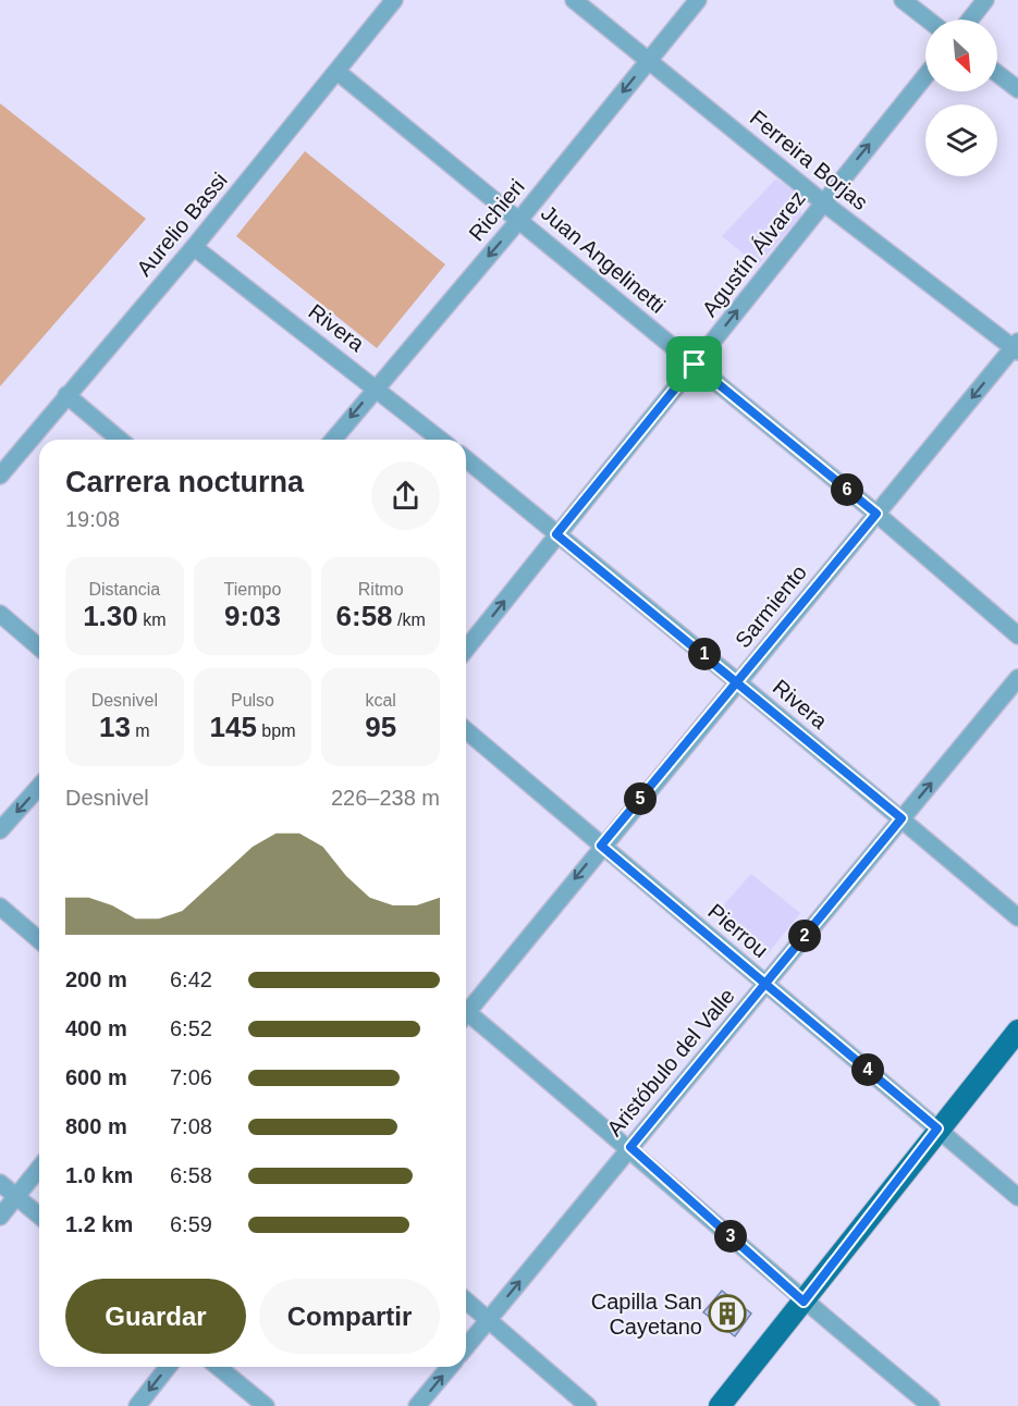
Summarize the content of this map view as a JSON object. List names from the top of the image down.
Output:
{
  "streets": {
    "street": [
      "Ferreira Borjas",
      "Richieri",
      "Aurelio Bassi",
      "Agustín Álvarez",
      "Juan Angelinetti",
      "Rivera",
      "Sarmiento",
      "Pierrou",
      "Aristóbulo del Valle"
    ]
  },
  "crossings": [
    ["Ferreira Borjas", "Richieri"],
    ["Ferreira Borjas", "Agustín Álvarez"],
    ["Ferreira Borjas", "Sarmiento"],
    ["Richieri", "Juan Angelinetti"],
    ["Richieri", "Rivera"],
    ["Aurelio Bassi", "Juan Angelinetti"],
    ["Aurelio Bassi", "Rivera"],
    ["Agustín Álvarez", "Juan Angelinetti"],
    ["Agustín Álvarez", "Rivera"],
    ["Juan Angelinetti", "Sarmiento"],
    ["Rivera", "Sarmiento"],
    ["Rivera", "Aristóbulo del Valle"],
    ["Sarmiento", "Pierrou"],
    ["Pierrou", "Aristóbulo del Valle"]
  ],
  "one_way": [
    "Richieri",
    "Agustín Álvarez",
    "Sarmiento",
    "Aristóbulo del Valle"
  ],
  "places": {
    "building": ["Capilla San Cayetano"]
  },
  "north": "bottom right",
  "page": {
    "heading": ["Carrera nocturna", "19:08"],
    "pins": [
      "6",
      "1",
      "5",
      "2",
      "4",
      "3"
    ],
    "stats": [
      ["Distancia", "1.30 km"],
      ["Tiempo", "9:03"],
      ["Ritmo", "6:58 /km"],
      ["Desnivel", "13 m"],
      ["Pulso", "145 bpm"],
      ["kcal", "95"]
    ],
    "chart": ["Desnivel", "226–238 m"],
    "list": [
      {
        "name": "200 m",
        "note": "6:42"
      },
      {
        "name": "400 m",
        "note": "6:52"
      },
      {
        "name": "600 m",
        "note": "7:06"
      },
      {
        "name": "800 m",
        "note": "7:08"
      },
      {
        "name": "1.0 km",
        "note": "6:58"
      },
      {
        "name": "1.2 km",
        "note": "6:59"
      }
    ],
    "buttons": ["Guardar", "Compartir"]
  }
}
